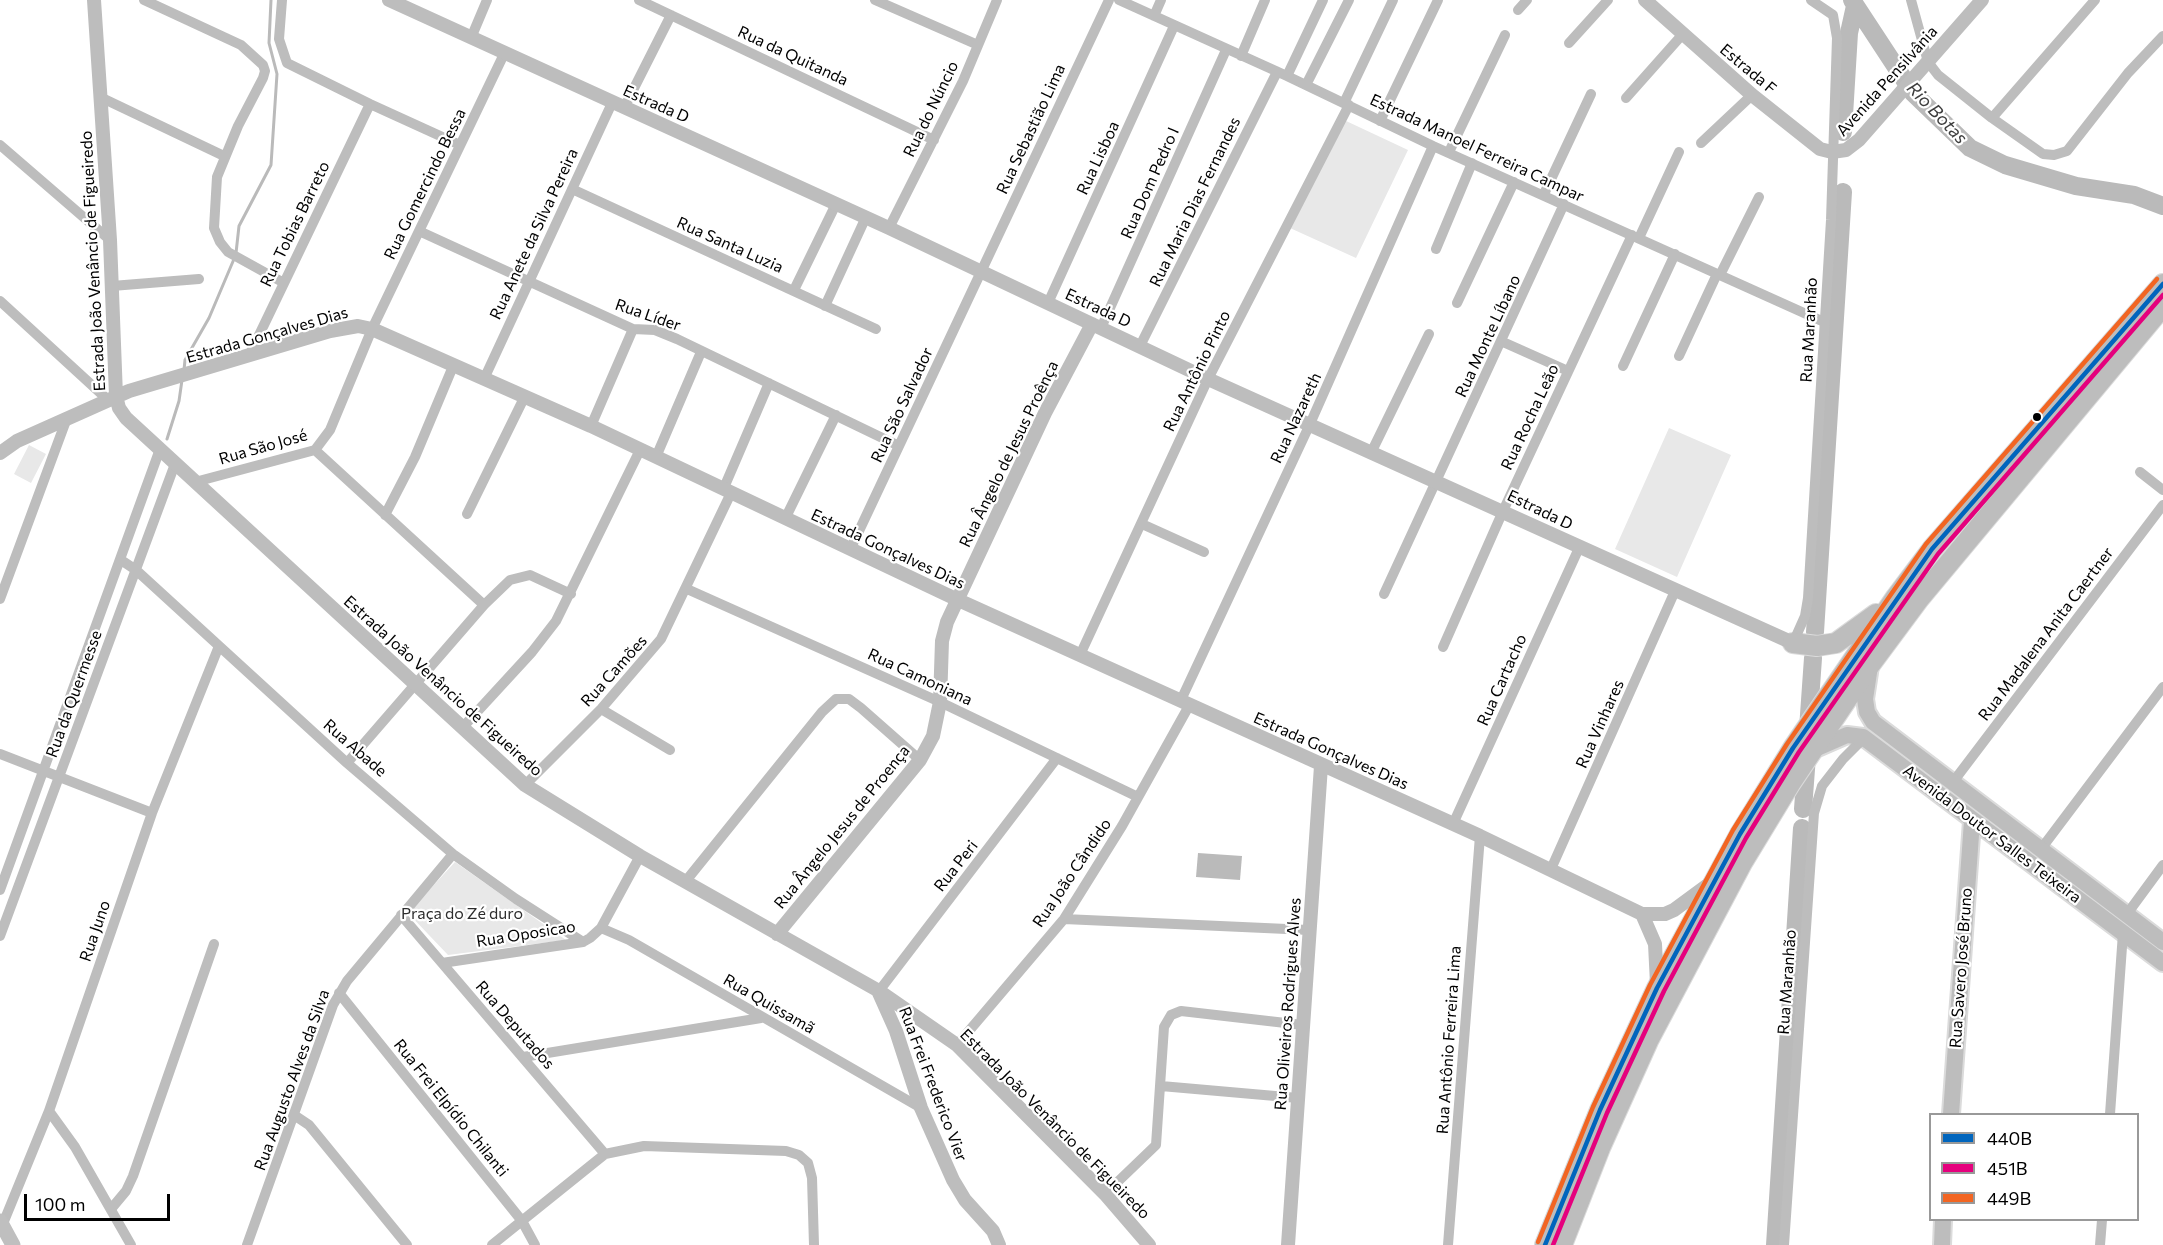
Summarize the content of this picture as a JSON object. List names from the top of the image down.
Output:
{
  "streets": {
    "main road": ["Avenida Doutor Salles Teixeira", "Rua Savero José Bruno"],
    "street": [
      "Rua da Quitanda",
      "Estrada F",
      "Avenida Pensilvânia",
      "Estrada D",
      "Rua do Núncio",
      "Rua Sebastião Lima",
      "Estrada Manoel Ferreira Campar",
      "Rua Lisboa",
      "Rua Dom Pedro I",
      "Rua Gomercindo Bessa",
      "Rua Maria Dias Fernandes",
      "Rua Tobias Barreto",
      "Rua Anete da Silva Pereira",
      "Rua Santa Luzia",
      "Estrada João Venâncio de Figueiredo",
      "Rua Líder",
      "Rua Maranhão",
      "Estrada Gonçalves Dias",
      "Rua Monte Líbano",
      "Rua Antônio Pinto",
      "Rua São Salvador",
      "Rua Rocha Leão",
      "Rua Nazareth",
      "Rua São José",
      "Rua Ângelo de Jesus Proênça",
      "Rua Madalena Anita Caertner",
      "Rua Camões",
      "Rua Camoniana",
      "Rua Cartacho",
      "Rua da Quermesse",
      "Rua Vinhares",
      "Rua Abade",
      "Rua Ângelo Jesus de Proença",
      "Rua Peri",
      "Rua João Cândido",
      "Rua Juno",
      "Rua Oposicao",
      "Rua Quissamã",
      "Rua Oliveiros Rodrigues Alves",
      "Rua Deputados",
      "Rua Antônio Ferreira Lima",
      "Rua Augusto Alves da Silva",
      "Rua Frei Frederico Vier",
      "Rua Frei Elpídio Chilanti"
    ]
  },
  "crossings": [
    ["Rua da Quitanda", "Rua do Núncio"],
    ["Rua da Quitanda", "Rua Anete da Silva Pereira"],
    ["Estrada F", "Avenida Pensilvânia"],
    ["Estrada F", "Rua Maranhão"],
    ["Avenida Pensilvânia", "Rua Maranhão"],
    ["Estrada D", "Rua do Núncio"],
    ["Estrada D", "Rua Sebastião Lima"],
    ["Estrada D", "Rua Lisboa"],
    ["Estrada D", "Rua Dom Pedro I"],
    ["Estrada D", "Rua Gomercindo Bessa"],
    ["Estrada D", "Rua Maria Dias Fernandes"],
    ["Estrada D", "Rua Anete da Silva Pereira"],
    ["Estrada D", "Rua Maranhão"],
    ["Estrada D", "Rua Monte Líbano"],
    ["Estrada D", "Rua Antônio Pinto"],
    ["Estrada D", "Rua São Salvador"],
    ["Estrada D", "Rua Rocha Leão"],
    ["Estrada D", "Rua Nazareth"],
    ["Estrada D", "Rua Ângelo de Jesus Proênça"],
    ["Estrada D", "Rua Cartacho"],
    ["Estrada D", "Rua Vinhares"],
    ["Rua Sebastião Lima", "Rua São Salvador"],
    ["Estrada Manoel Ferreira Campar", "Rua Lisboa"],
    ["Estrada Manoel Ferreira Campar", "Rua Dom Pedro I"],
    ["Estrada Manoel Ferreira Campar", "Rua Maria Dias Fernandes"],
    ["Estrada Manoel Ferreira Campar", "Rua Maranhão"],
    ["Estrada Manoel Ferreira Campar", "Rua Monte Líbano"],
    ["Estrada Manoel Ferreira Campar", "Rua Antônio Pinto"],
    ["Estrada Manoel Ferreira Campar", "Rua Rocha Leão"],
    ["Estrada Manoel Ferreira Campar", "Rua Nazareth"],
    ["Rua Dom Pedro I", "Rua Ângelo de Jesus Proênça"],
    ["Rua Gomercindo Bessa", "Rua Líder"],
    ["Rua Gomercindo Bessa", "Estrada Gonçalves Dias"],
    ["Rua Gomercindo Bessa", "Rua São José"],
    ["Rua Tobias Barreto", "Estrada Gonçalves Dias"],
    ["Rua Anete da Silva Pereira", "Rua Santa Luzia"],
    ["Rua Anete da Silva Pereira", "Rua Líder"],
    ["Rua Anete da Silva Pereira", "Estrada Gonçalves Dias"],
    ["Estrada João Venâncio de Figueiredo", "Estrada Gonçalves Dias"],
    ["Estrada João Venâncio de Figueiredo", "Rua São José"],
    ["Estrada João Venâncio de Figueiredo", "Rua Camões"],
    ["Estrada João Venâncio de Figueiredo", "Rua da Quermesse"],
    ["Estrada João Venâncio de Figueiredo", "Rua Ângelo Jesus de Proença"],
    ["Estrada João Venâncio de Figueiredo", "Rua Peri"],
    ["Estrada João Venâncio de Figueiredo", "Rua João Cândido"],
    ["Estrada João Venâncio de Figueiredo", "Rua Oposicao"],
    ["Estrada João Venâncio de Figueiredo", "Rua Frei Frederico Vier"],
    ["Rua Líder", "Rua São Salvador"],
    ["Rua Líder", "Rua Camões"],
    ["Rua Maranhão", "Avenida Doutor Salles Teixeira"],
    ["Estrada Gonçalves Dias", "Rua Antônio Pinto"],
    ["Estrada Gonçalves Dias", "Rua São Salvador"],
    ["Estrada Gonçalves Dias", "Rua Nazareth"],
    ["Estrada Gonçalves Dias", "Rua São José"],
    ["Estrada Gonçalves Dias", "Rua Ângelo de Jesus Proênça"],
    ["Estrada Gonçalves Dias", "Rua Camões"],
    ["Estrada Gonçalves Dias", "Rua Cartacho"],
    ["Estrada Gonçalves Dias", "Rua Vinhares"],
    ["Estrada Gonçalves Dias", "Rua Ângelo Jesus de Proença"],
    ["Estrada Gonçalves Dias", "Rua João Cândido"],
    ["Estrada Gonçalves Dias", "Rua Oliveiros Rodrigues Alves"],
    ["Estrada Gonçalves Dias", "Rua Antônio Ferreira Lima"],
    ["Rua Nazareth", "Rua João Cândido"],
    ["Rua Ângelo de Jesus Proênça", "Rua Ângelo Jesus de Proença"],
    ["Rua Madalena Anita Caertner", "Avenida Doutor Salles Teixeira"],
    ["Rua Camões", "Rua Camoniana"],
    ["Rua Camoniana", "Rua Ângelo Jesus de Proença"],
    ["Rua Camoniana", "Rua Peri"],
    ["Rua Camoniana", "Rua João Cândido"],
    ["Rua da Quermesse", "Rua Abade"],
    ["Rua Abade", "Rua Juno"],
    ["Rua Abade", "Rua Oposicao"],
    ["Rua Abade", "Rua Augusto Alves da Silva"],
    ["Avenida Doutor Salles Teixeira", "Rua Savero José Bruno"],
    ["Rua Peri", "Rua Frei Frederico Vier"],
    ["Rua Oposicao", "Rua Quissamã"],
    ["Rua Oposicao", "Rua Deputados"],
    ["Rua Quissamã", "Rua Frei Frederico Vier"],
    ["Rua Deputados", "Rua Augusto Alves da Silva"],
    ["Rua Augusto Alves da Silva", "Rua Frei Elpídio Chilanti"]
  ],
  "water": ["Rio Botas"],
  "parks": ["Praça do Zé duro"],
  "lines": ["transit line 449B", "transit line 440B", "transit line 451B"],
  "legend": ["440B", "451B", "449B"],
  "scale_bar": "100 m"
}
